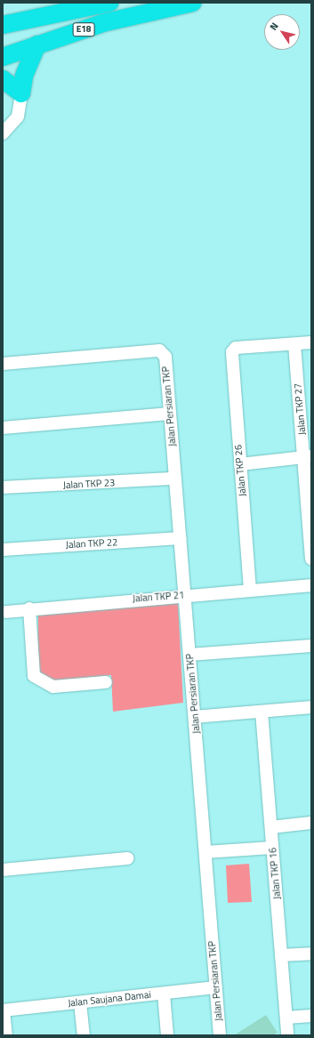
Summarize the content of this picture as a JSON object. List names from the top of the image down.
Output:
{
  "streets": {
    "highway": ["E18"],
    "street": [
      "Jalan Persiaran TKP",
      "Jalan TKP 27",
      "Jalan TKP 26",
      "Jalan TKP 23",
      "Jalan TKP 22",
      "Jalan TKP 21",
      "Jalan TKP 16",
      "Jalan Saujana Damai"
    ]
  },
  "crossings": [
    ["Jalan Persiaran TKP", "Jalan TKP 23"],
    ["Jalan Persiaran TKP", "Jalan TKP 22"],
    ["Jalan Persiaran TKP", "Jalan TKP 21"],
    ["Jalan Persiaran TKP", "Jalan Saujana Damai"],
    ["Jalan TKP 27", "Jalan TKP 26"],
    ["Jalan TKP 26", "Jalan TKP 21"]
  ],
  "north": "top left"
}
